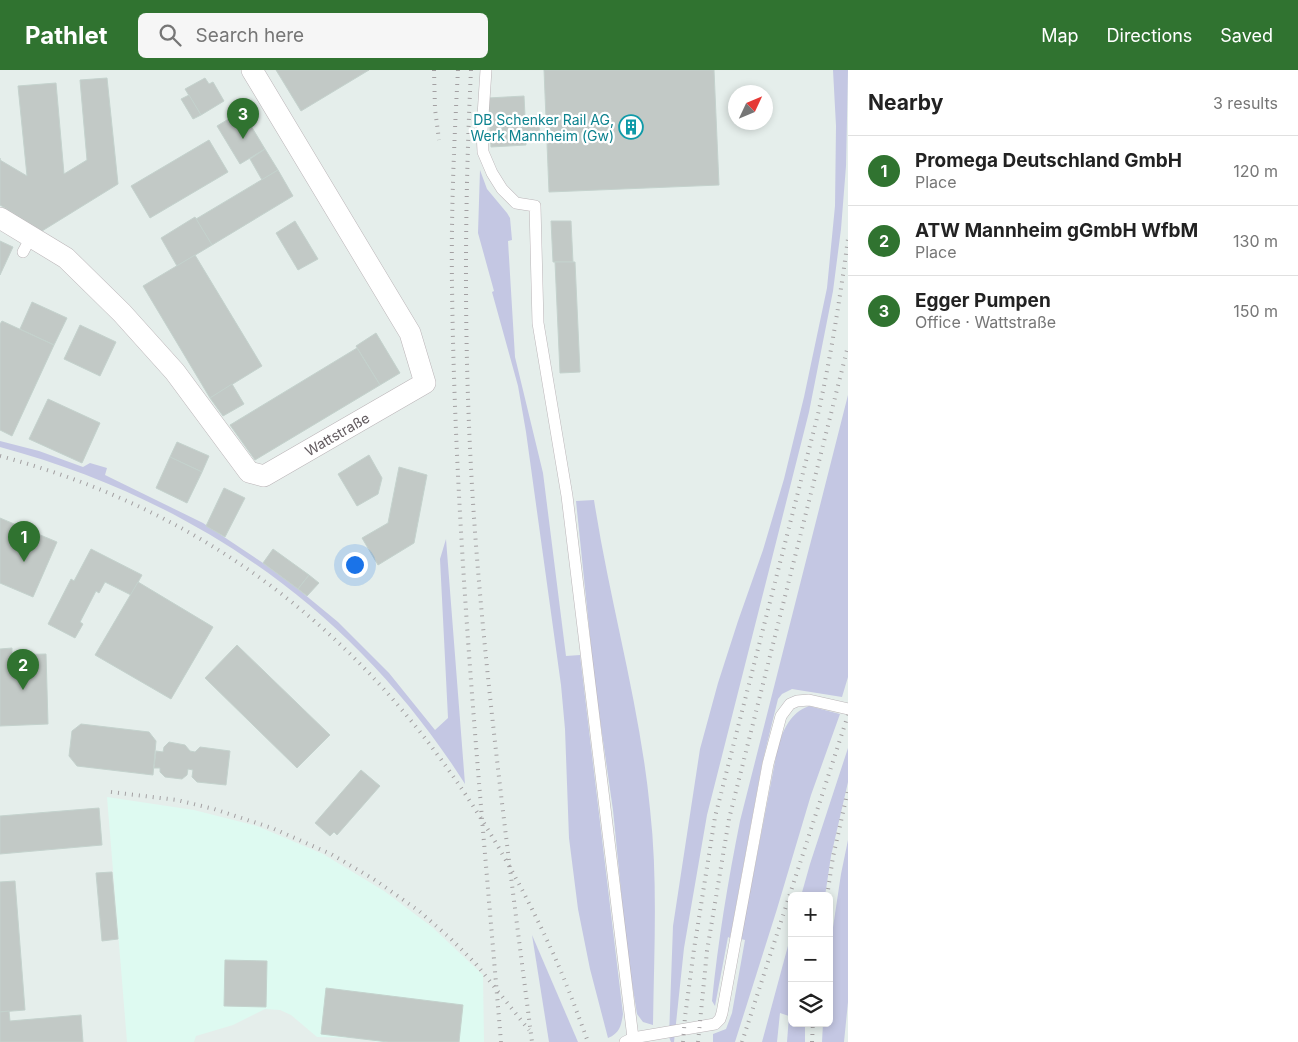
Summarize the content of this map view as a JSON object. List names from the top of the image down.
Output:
{
  "streets": {
    "street": ["Wattstraße"]
  },
  "places": {
    "building": ["DB Schenker Rail AG, Werk Mannheim (Gw)"]
  },
  "north": "top right",
  "page": {
    "header": "Pathlet",
    "search": "Search here",
    "nav": ["Map", "Directions", "Saved"],
    "heading": ["Nearby", "3 results"],
    "pins": ["3", "1", "2"],
    "list": [
      {
        "mark": "1",
        "name": "Promega Deutschland GmbH",
        "note": "Place",
        "value": "120 m"
      },
      {
        "mark": "2",
        "name": "ATW Mannheim gGmbH WfbM",
        "note": "Place",
        "value": "130 m"
      },
      {
        "mark": "3",
        "name": "Egger Pumpen",
        "note": "Office · Wattstraße",
        "value": "150 m"
      }
    ],
    "map_buttons": ["+", "−"]
  }
}
